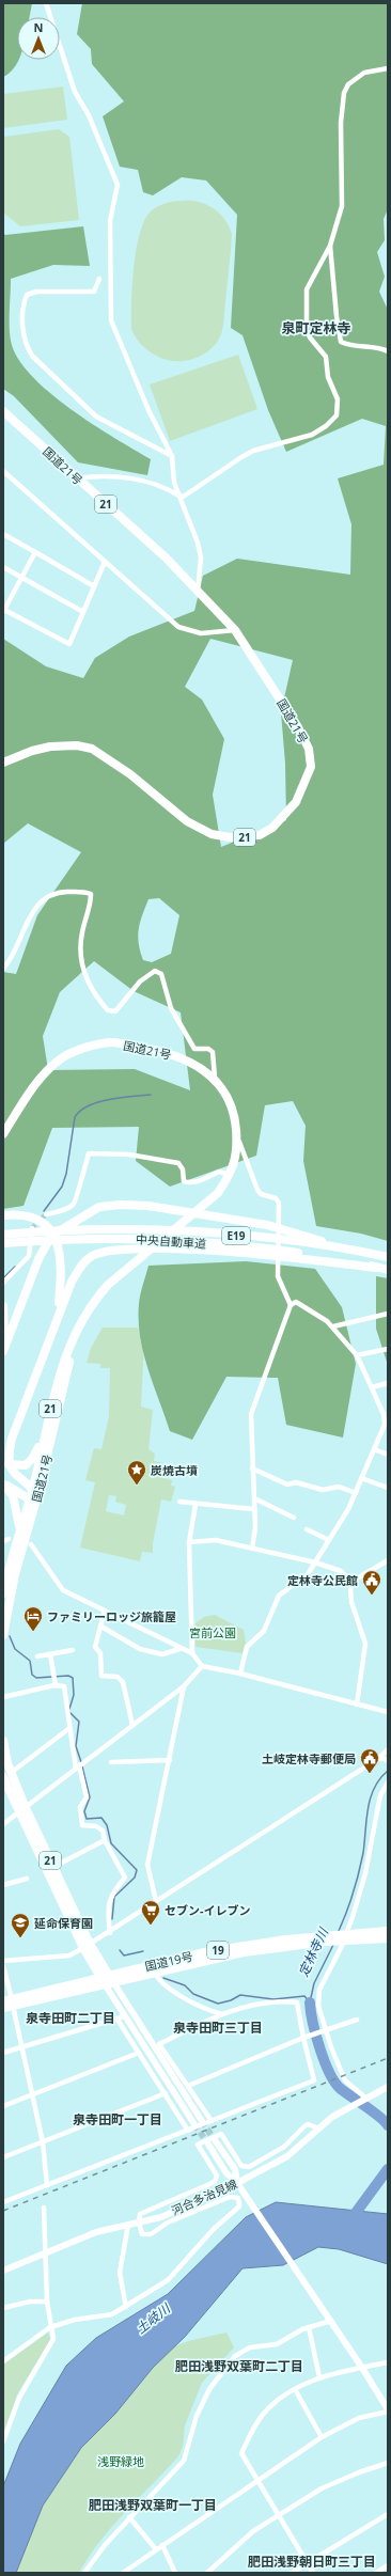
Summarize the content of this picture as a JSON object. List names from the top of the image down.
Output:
{
  "streets": {
    "highway": [
      "国道21号",
      "21",
      "E19",
      "中央自動車道",
      "19",
      "国道19号"
    ],
    "street": ["河合多治見線"]
  },
  "crossings": [
    ["21", "国道19号"]
  ],
  "districts": [
    "泉町定林寺",
    "泉寺田町二丁目",
    "泉寺田町三丁目",
    "泉寺田町一丁目",
    "肥田浅野双葉町二丁目",
    "肥田浅野双葉町一丁目",
    "肥田浅野朝日町三丁目"
  ],
  "water": ["定林寺川", "土岐川"],
  "parks": ["宮前公園", "浅野緑地"],
  "places": {
    "place": ["炭焼古墳"],
    "public building": ["定林寺公民館", "土岐定林寺郵便局"],
    "hotel": ["ファミリーロッジ旅籠屋"],
    "supermarket": ["セブン-イレブン"],
    "school or university": ["延命保育園"]
  },
  "north": "top"
}
